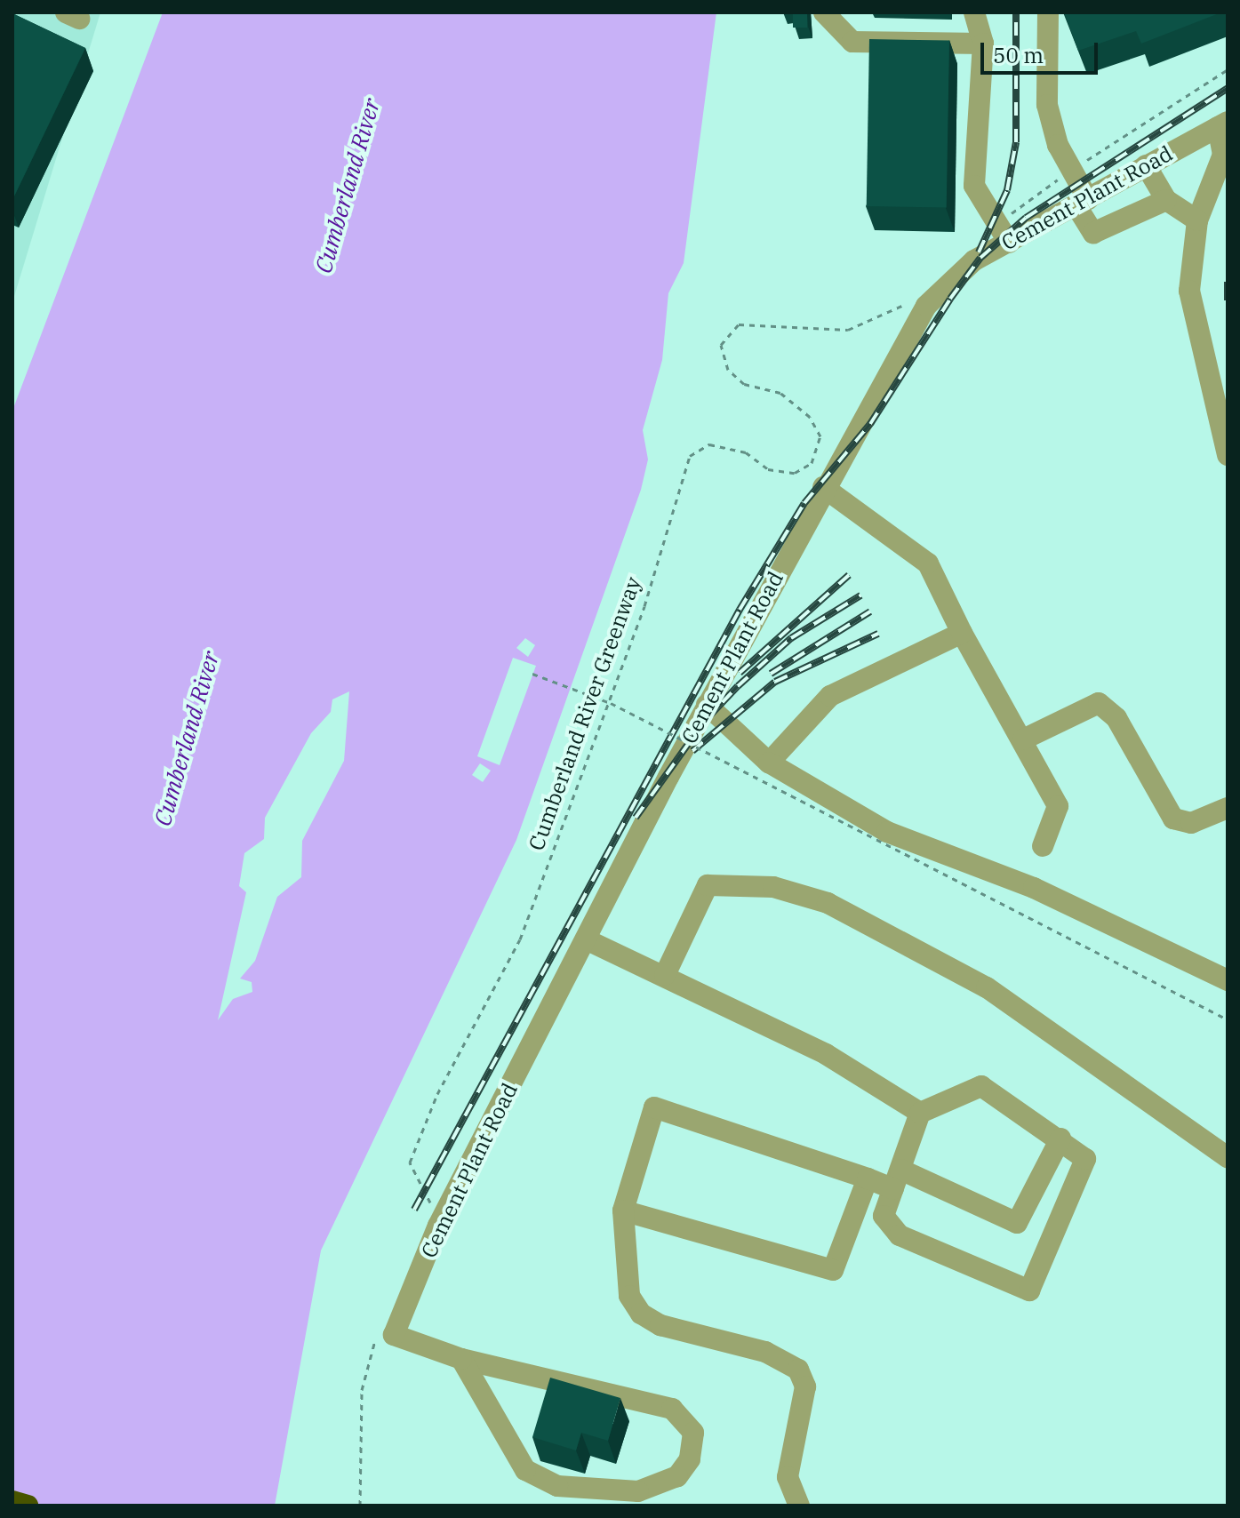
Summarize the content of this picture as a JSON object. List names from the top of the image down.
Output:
{
  "streets": {
    "street": ["Cement Plant Road"],
    "path": ["Cumberland River Greenway"]
  },
  "water": ["Cumberland River"],
  "scale_bar": "50 m"
}
